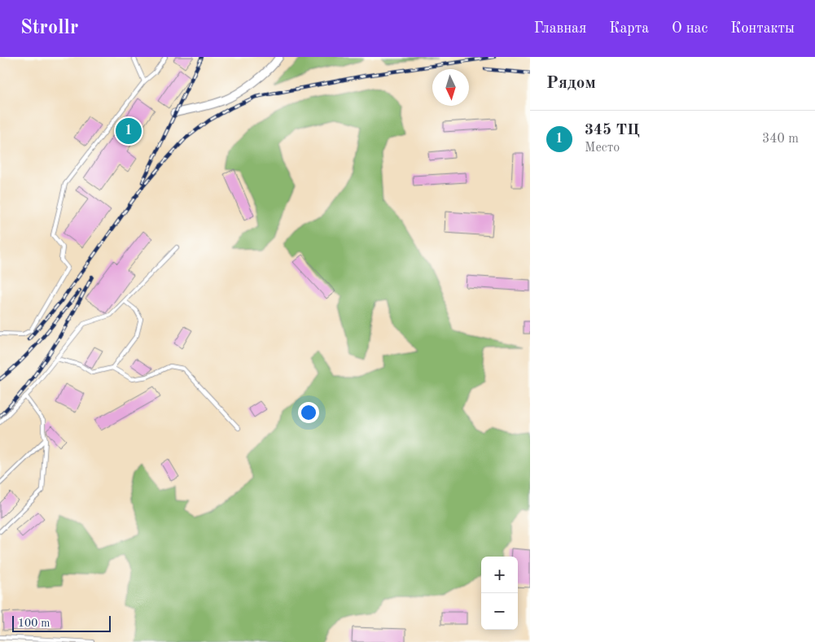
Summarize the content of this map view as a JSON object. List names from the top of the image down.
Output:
{
  "scale_bar": "100 m",
  "north": "bottom",
  "page": {
    "header": "Strollr",
    "nav": [
      "Главная",
      "Карта",
      "О нас",
      "Контакты"
    ],
    "heading": "Рядом",
    "list": [
      {
        "mark": "1",
        "name": "345 ТЦ",
        "note": "Место",
        "value": "340 m"
      }
    ],
    "pins": "1",
    "map_buttons": ["+", "−"],
    "scale": "100 m"
  }
}
